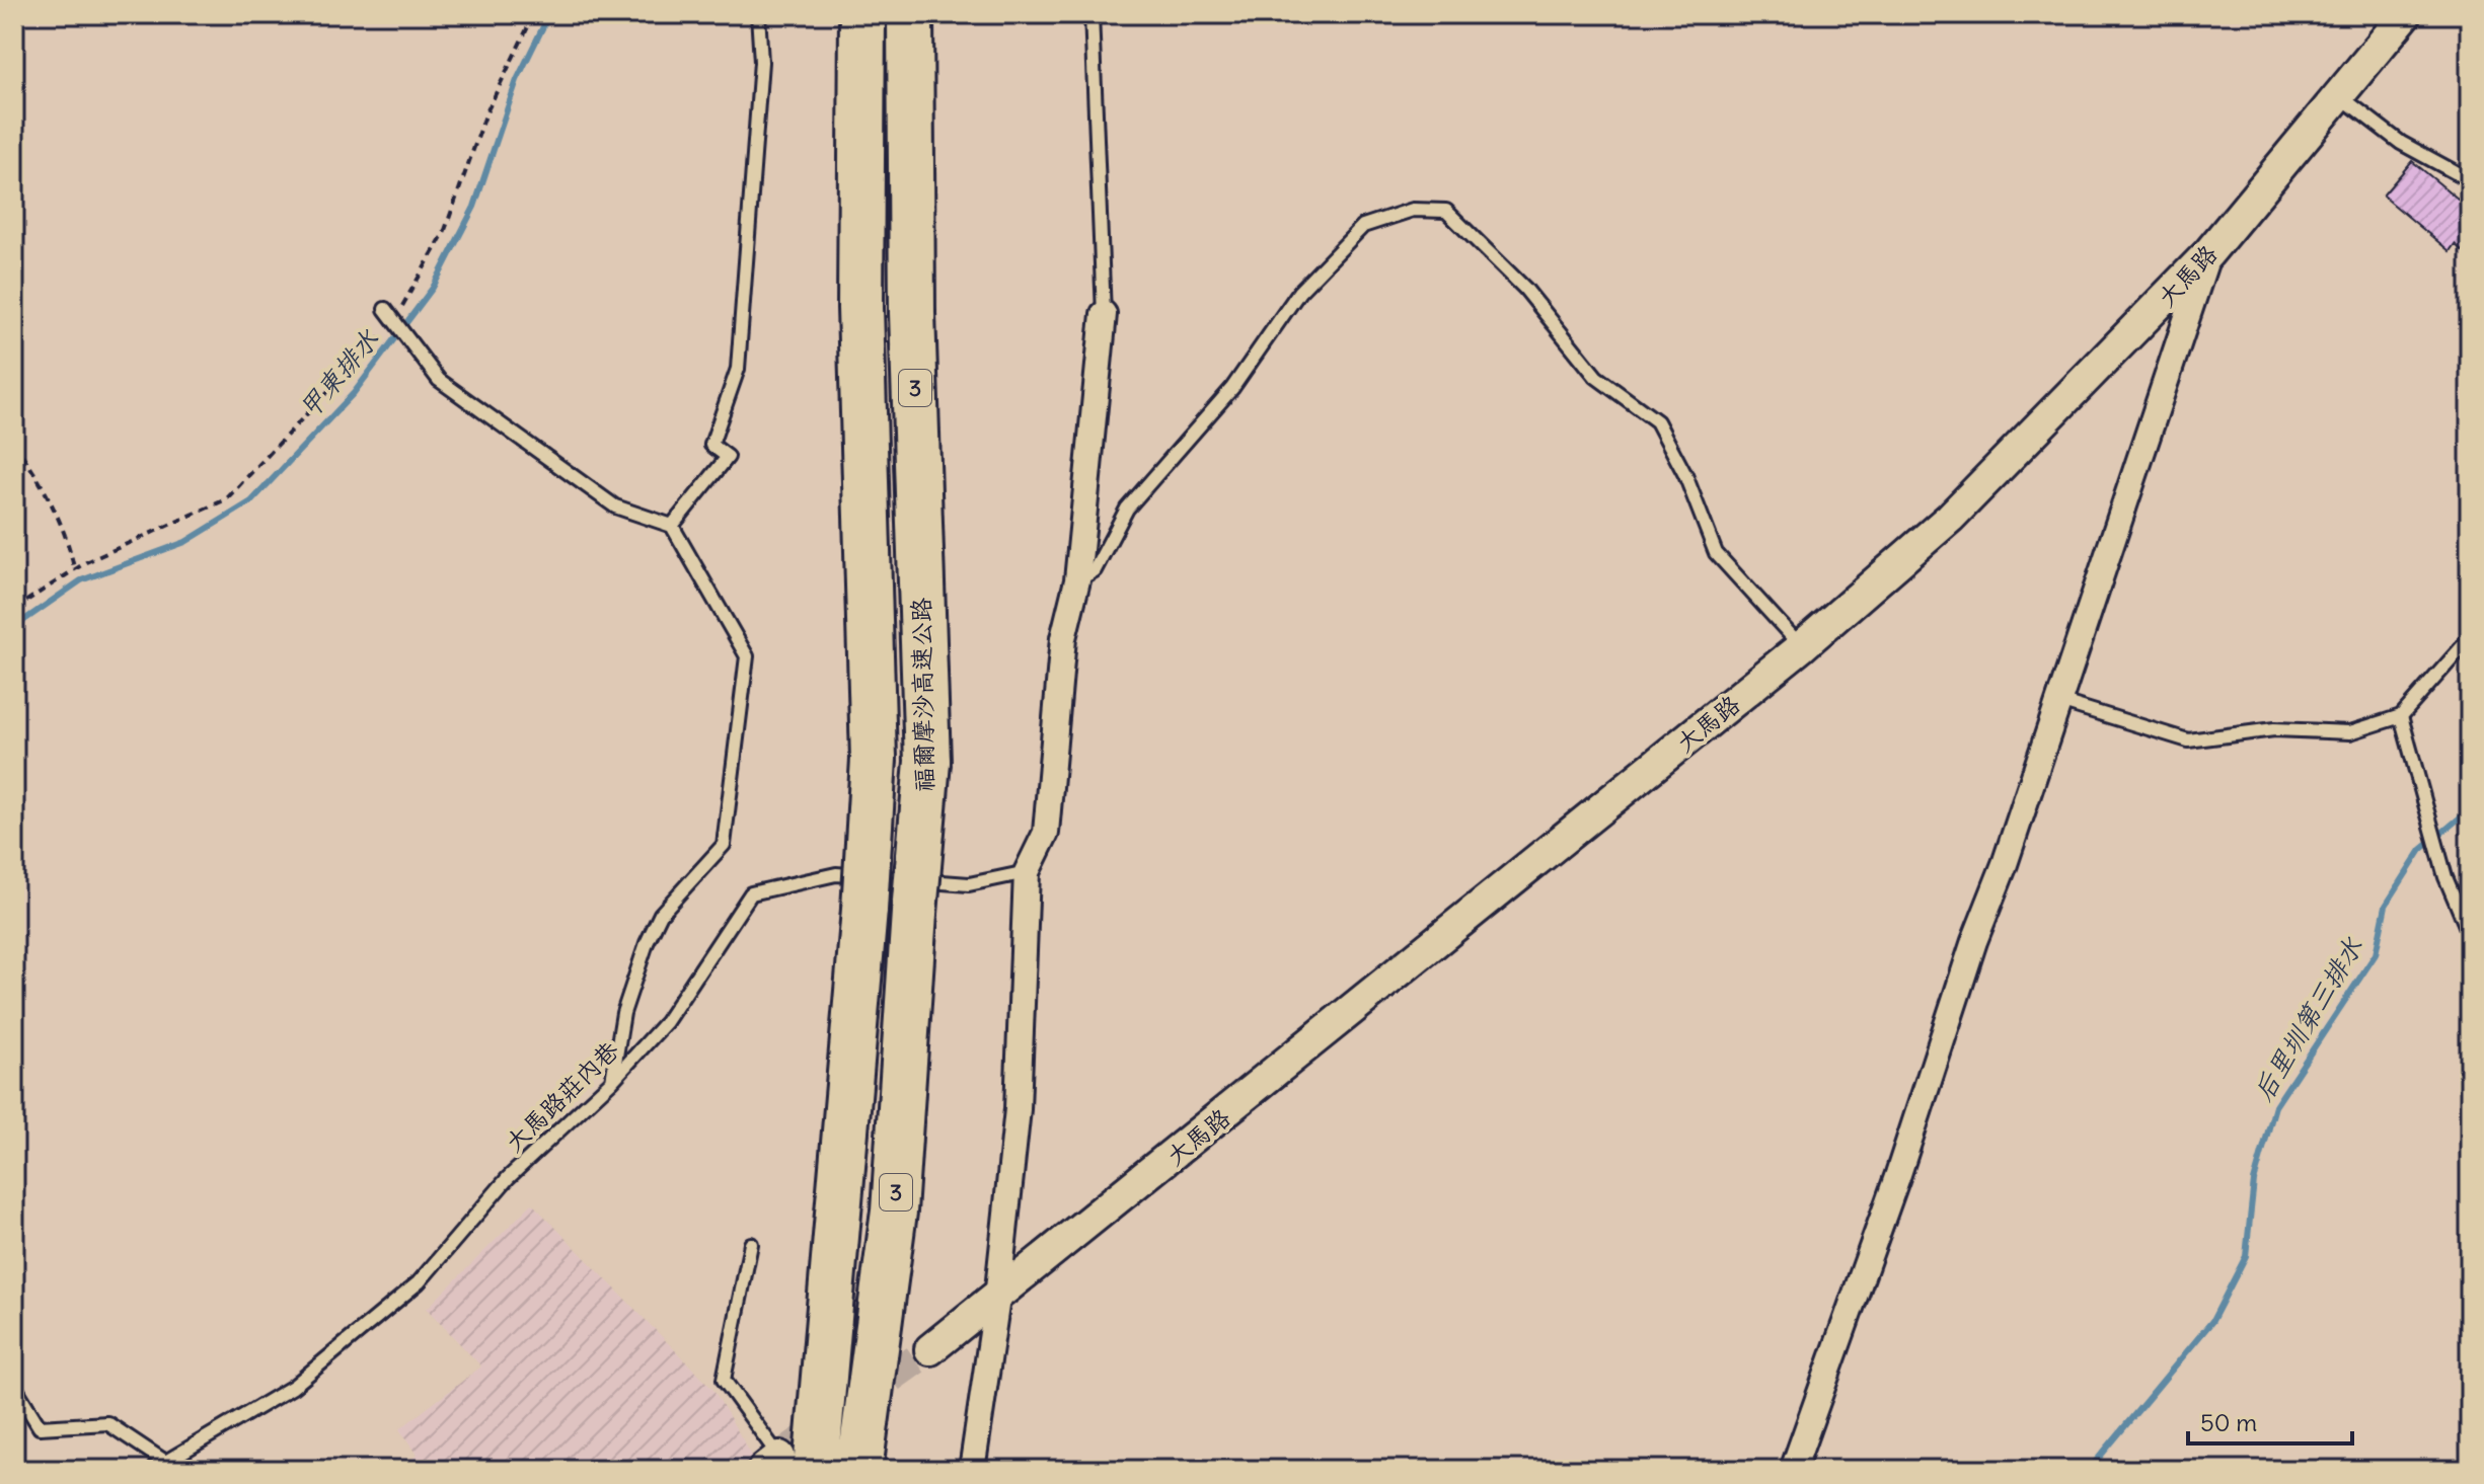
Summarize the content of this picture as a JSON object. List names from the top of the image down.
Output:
{
  "streets": {
    "highway": ["3", "福爾摩沙高速公路"],
    "street": ["大馬路"],
    "lane": ["大馬路莊內巷"]
  },
  "water": ["甲東排水", "后里圳第三排水"],
  "scale_bar": "50 m"
}
